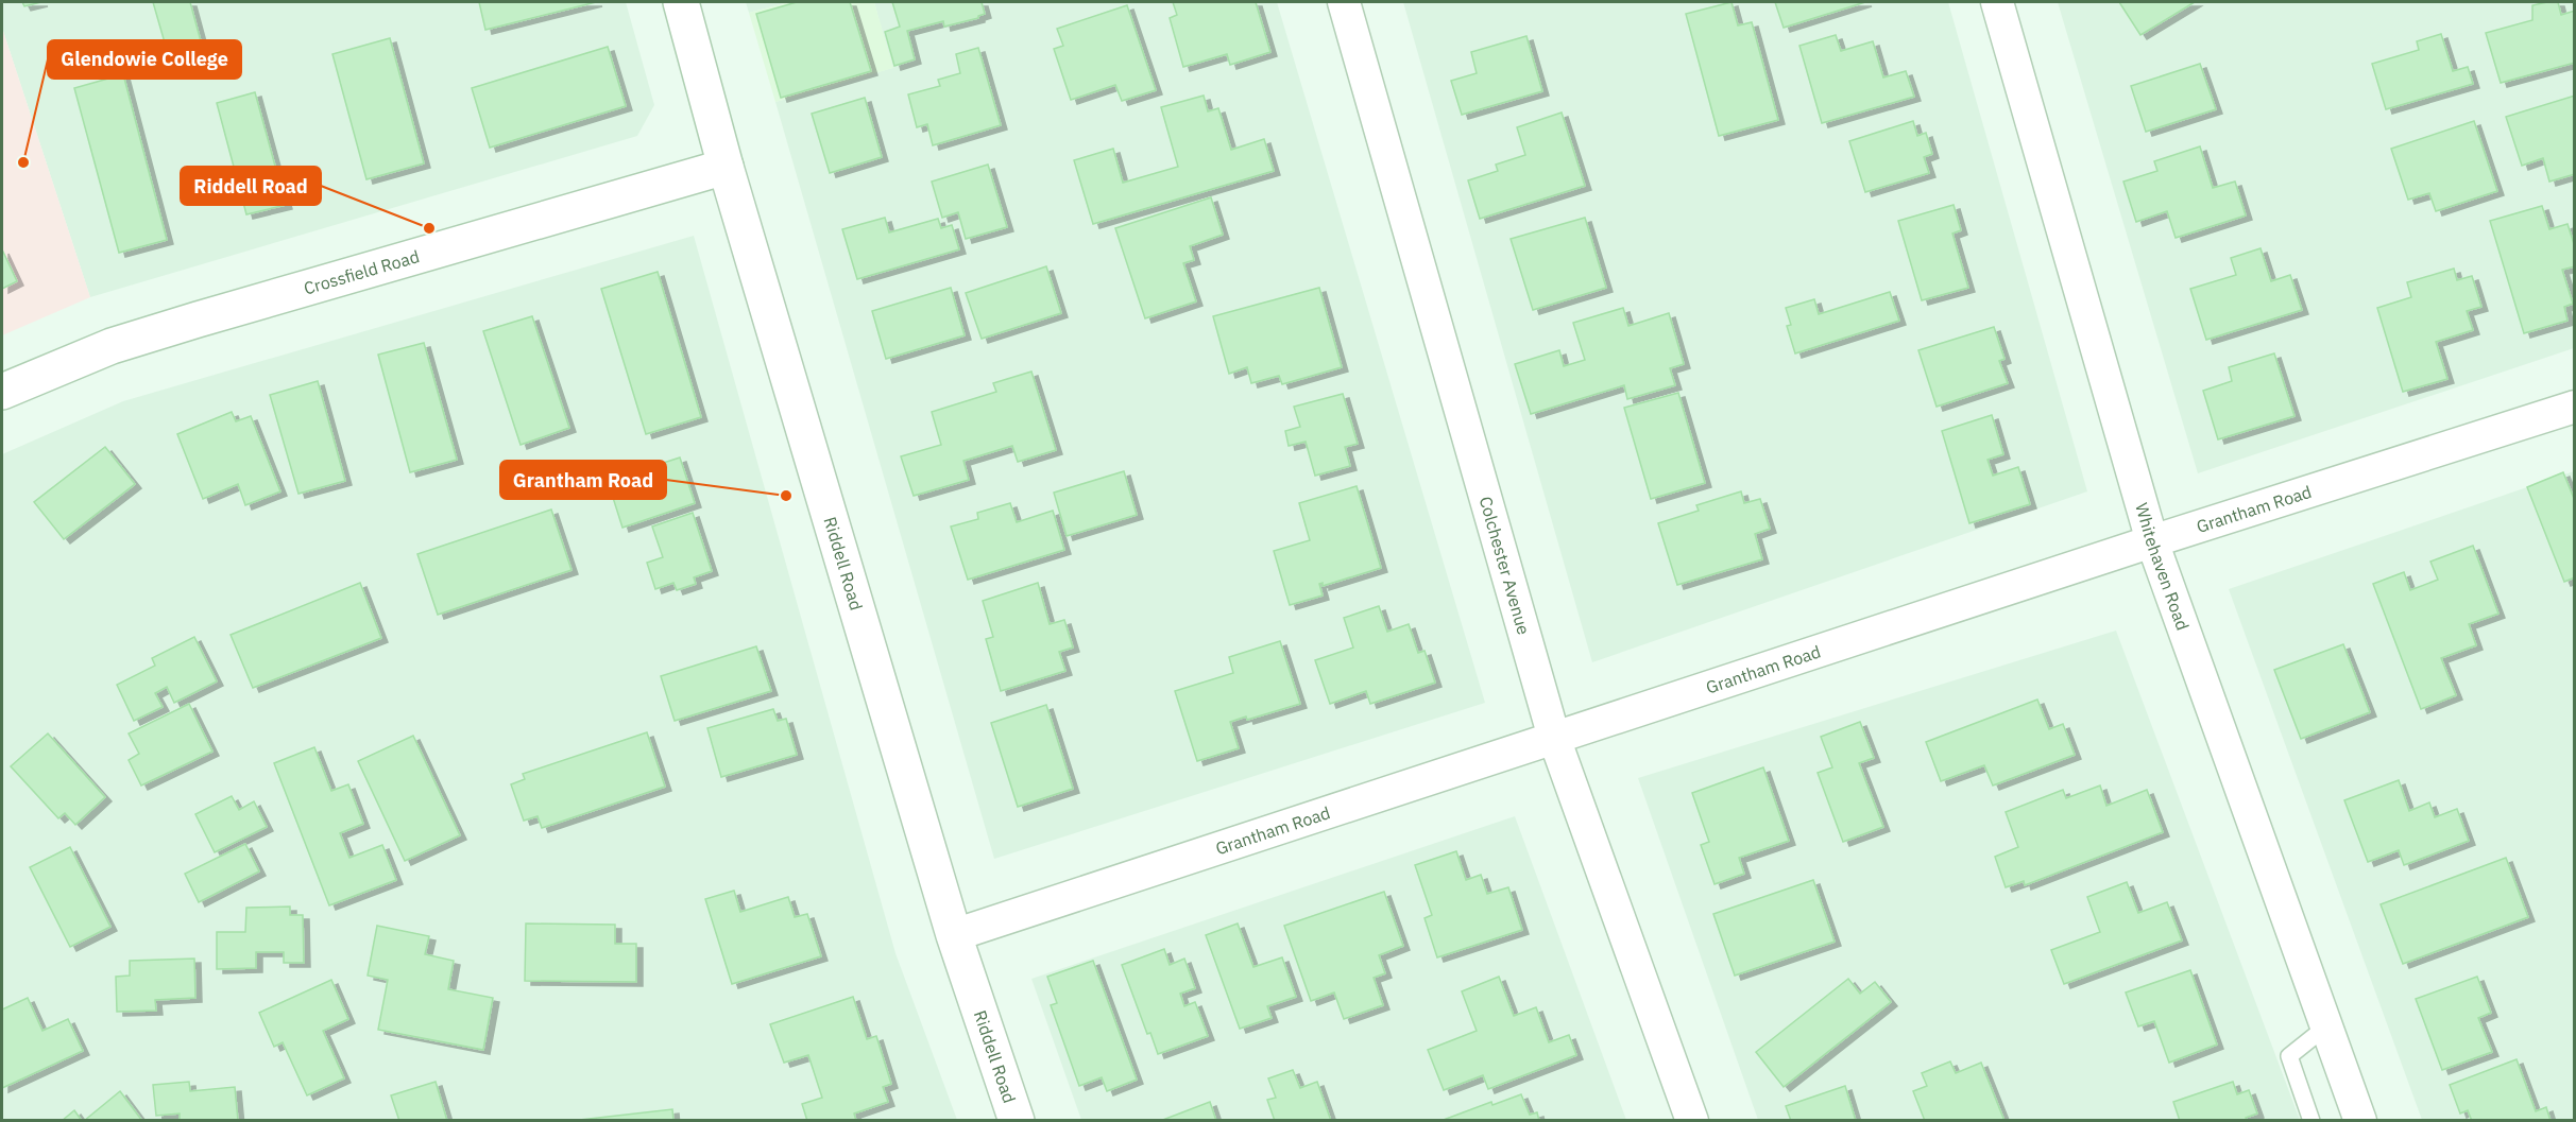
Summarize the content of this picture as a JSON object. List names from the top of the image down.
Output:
{
  "streets": {
    "street": [
      "Crossfield Road",
      "Grantham Road",
      "Riddell Road",
      "Colchester Avenue",
      "Whitehaven Road"
    ]
  },
  "crossings": [
    ["Crossfield Road", "Riddell Road"],
    ["Grantham Road", "Riddell Road"],
    ["Grantham Road", "Colchester Avenue"],
    ["Grantham Road", "Whitehaven Road"]
  ],
  "places": ["Glendowie College", "Riddell Road", "Grantham Road"]
}
